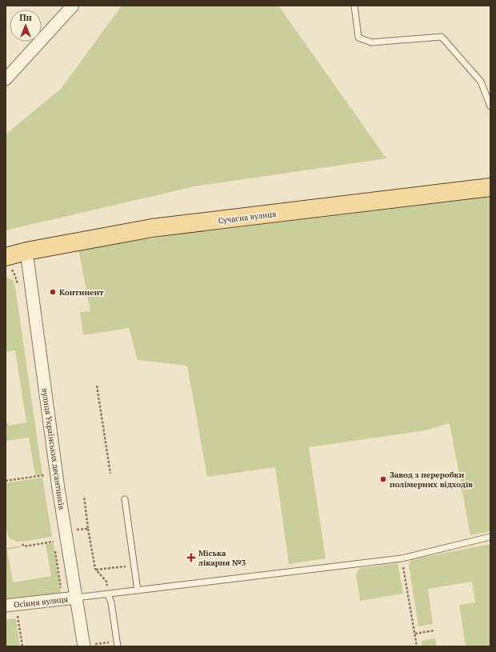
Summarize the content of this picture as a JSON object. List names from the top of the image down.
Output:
{
  "streets": {
    "main road": ["Сучасна вулиця"],
    "street": ["вулиця Українських десантників", "Осіння вулиця"]
  },
  "crossings": [
    ["Сучасна вулиця", "вулиця Українських десантників"],
    ["вулиця Українських десантників", "Осіння вулиця"]
  ],
  "places": {
    "other": ["Континент", "Завод з переробки полімерних відходів"],
    "health": ["Міська лікарня №3"]
  },
  "north": "top"
}
